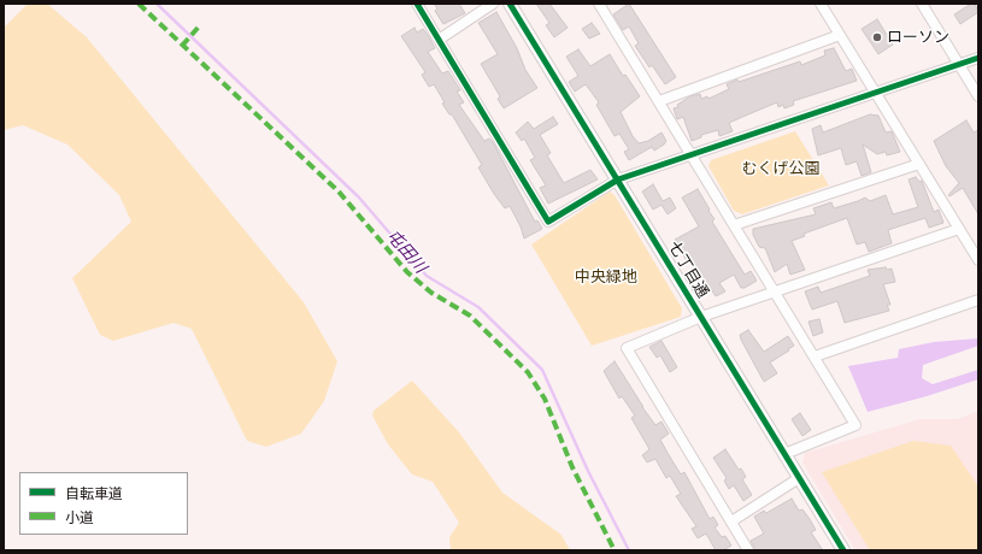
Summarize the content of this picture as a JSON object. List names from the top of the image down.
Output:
{
  "streets": {
    "street": ["七丁目通"]
  },
  "water": ["屯田川"],
  "parks": ["むくげ公園", "中央緑地"],
  "places": ["ローソン"],
  "legend": ["自転車道", "小道"]
}
